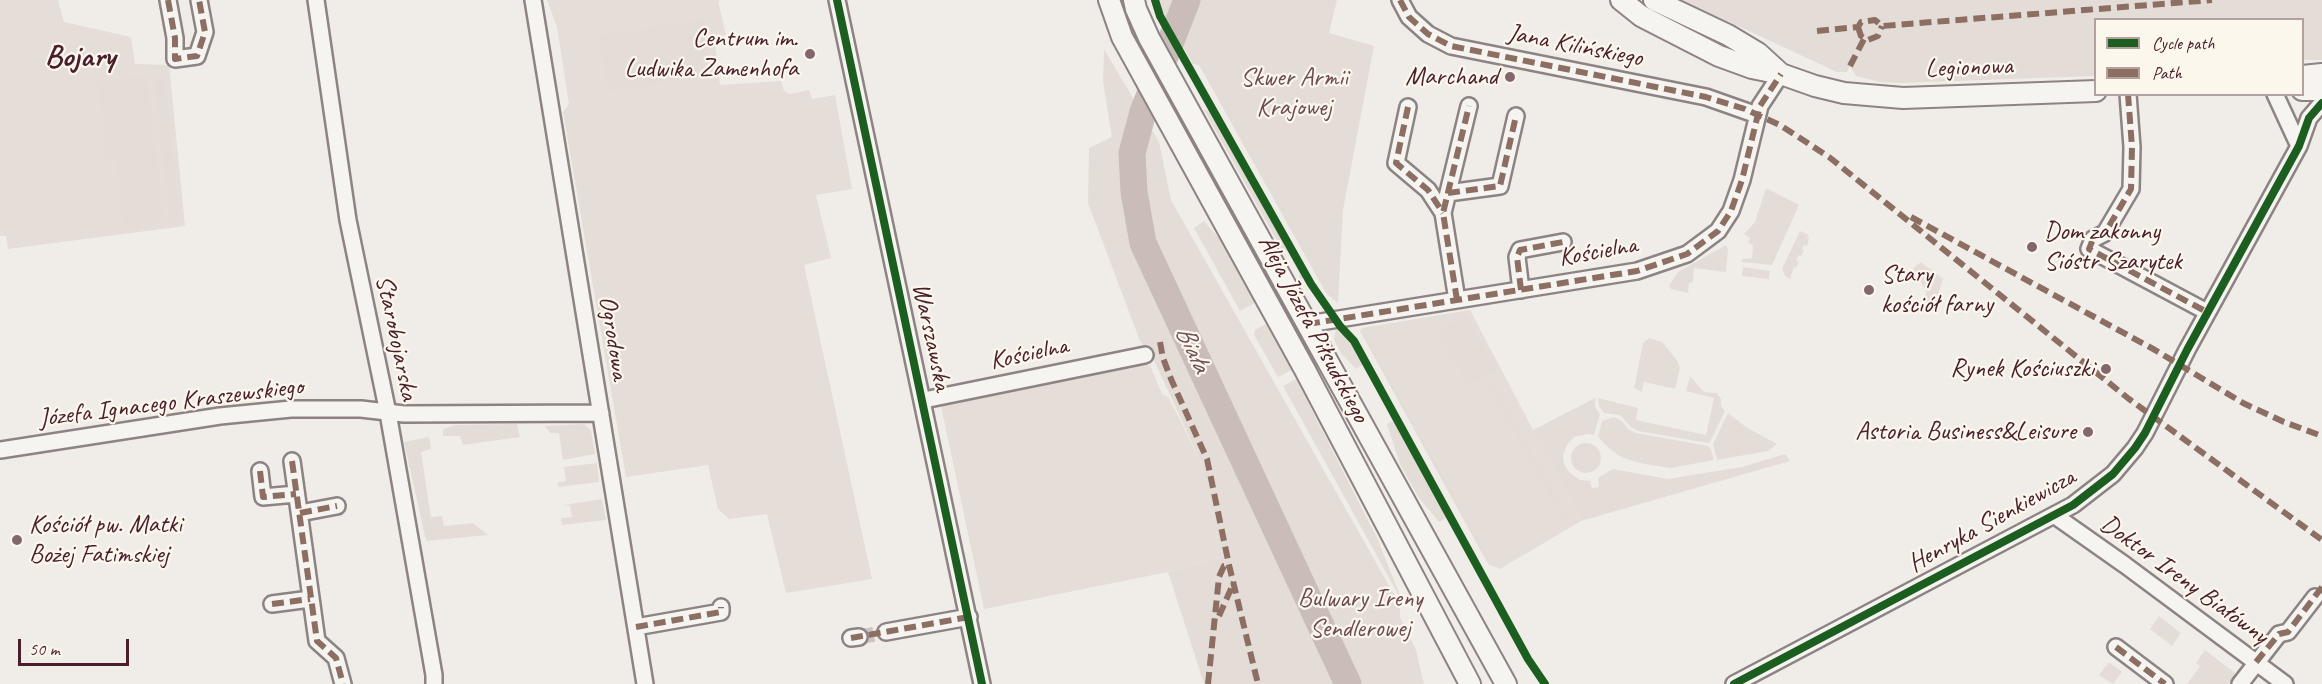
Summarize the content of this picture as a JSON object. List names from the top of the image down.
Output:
{
  "streets": {
    "main road": ["Legionowa", "Aleja Józefa Piłsudskiego"],
    "street": [
      "Jana Kilińskiego",
      "Kościelna",
      "Warszawska",
      "Starobojarska",
      "Ogrodowa",
      "Józefa Ignacego Kraszewskiego",
      "Henryka Sienkiewicza",
      "Doktor Ireny Białówny"
    ]
  },
  "crossings": [
    ["Jana Kilińskiego", "Kościelna"],
    ["Legionowa", "Kościelna"],
    ["Kościelna", "Aleja Józefa Piłsudskiego"],
    ["Kościelna", "Warszawska"],
    ["Starobojarska", "Józefa Ignacego Kraszewskiego"],
    ["Ogrodowa", "Józefa Ignacego Kraszewskiego"],
    ["Henryka Sienkiewicza", "Doktor Ireny Białówny"]
  ],
  "districts": ["Bojary"],
  "water": ["Biała"],
  "parks": ["Skwer Armii Krajowej", "Bulwary Ireny Sendlerowej"],
  "places": [
    "Centrum im. Ludwika Zamenhofa",
    "Marchand",
    "Dom zakonny Sióstr Szarytek",
    "Stary kościół farny",
    "Rynek Kościuszki",
    "Astoria Business&Leisure",
    "Kościół pw. Matki Bożej Fatimskiej"
  ],
  "legend": ["Cycle path", "Path"],
  "scale_bar": "50 m"
}
